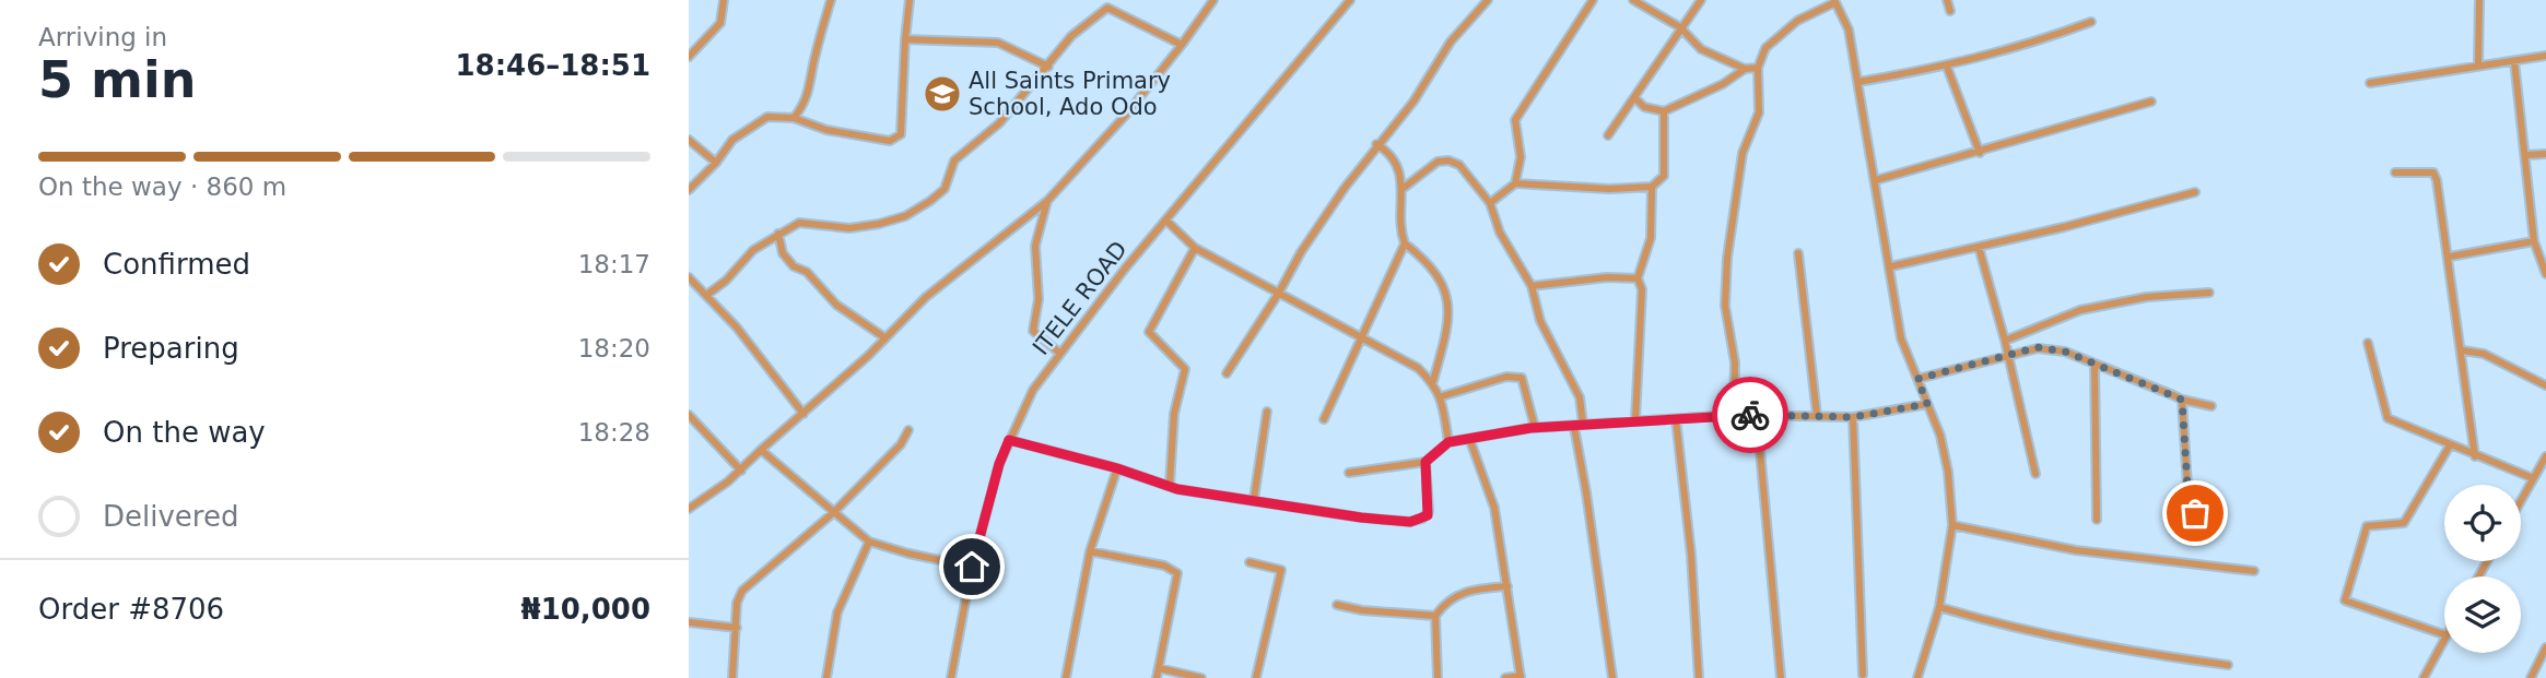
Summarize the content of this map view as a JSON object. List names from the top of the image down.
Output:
{
  "streets": {
    "street": ["ITELE ROAD"]
  },
  "places": {
    "school or university": ["All Saints Primary School, Ado Odo"]
  },
  "page": {
    "heading": ["5 min", "Arriving in", "18:46–18:51"],
    "panel": ["Order #8706", "₦10,000"],
    "bar": "On the way · 860 m",
    "list": [
      ["Confirmed", "18:17"],
      ["Preparing", "18:20"],
      ["On the way", "18:28"],
      "Delivered"
    ]
  }
}
